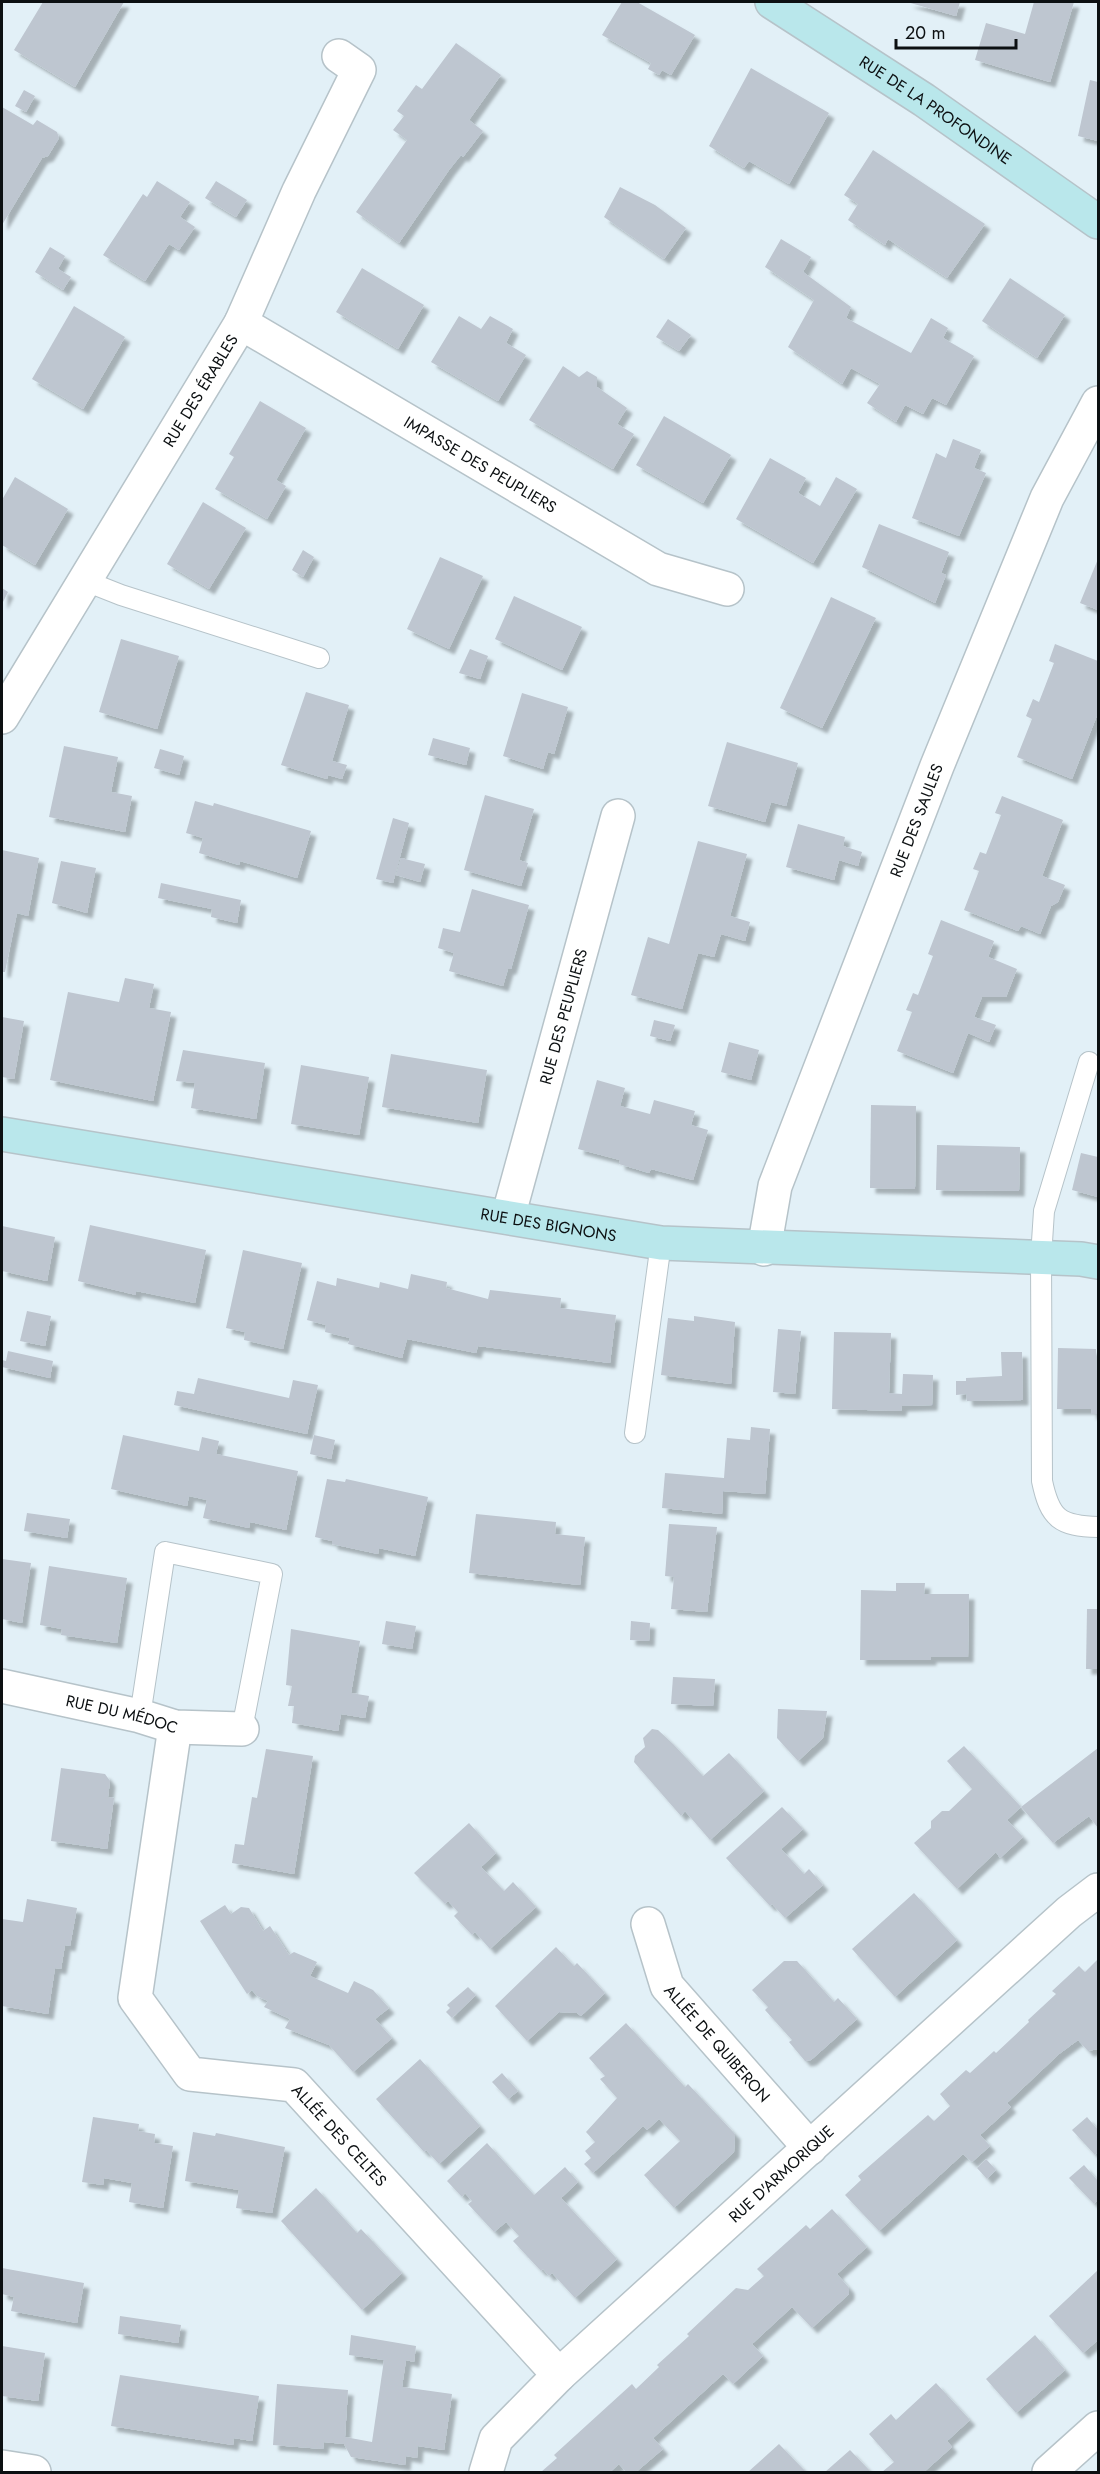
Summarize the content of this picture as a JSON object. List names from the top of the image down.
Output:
{
  "streets": {
    "street": [
      "RUE DE LA PROFONDINE",
      "RUE DES ÉRABLES",
      "IMPASSE DES PEUPLIERS",
      "RUE DES SAULES",
      "RUE DES PEUPLIERS",
      "RUE DES BIGNONS",
      "RUE DU MÉDOC",
      "ALLÉE DE QUIBERON",
      "ALLÉE DES CELTES",
      "RUE D'ARMORIQUE"
    ]
  },
  "crossings": [
    ["RUE DES ÉRABLES", "IMPASSE DES PEUPLIERS"],
    ["RUE DES SAULES", "RUE DES BIGNONS"],
    ["RUE DES PEUPLIERS", "RUE DES BIGNONS"],
    ["RUE DU MÉDOC", "ALLÉE DES CELTES"],
    ["ALLÉE DE QUIBERON", "RUE D'ARMORIQUE"],
    ["ALLÉE DES CELTES", "RUE D'ARMORIQUE"]
  ],
  "scale_bar": "20 m"
}
